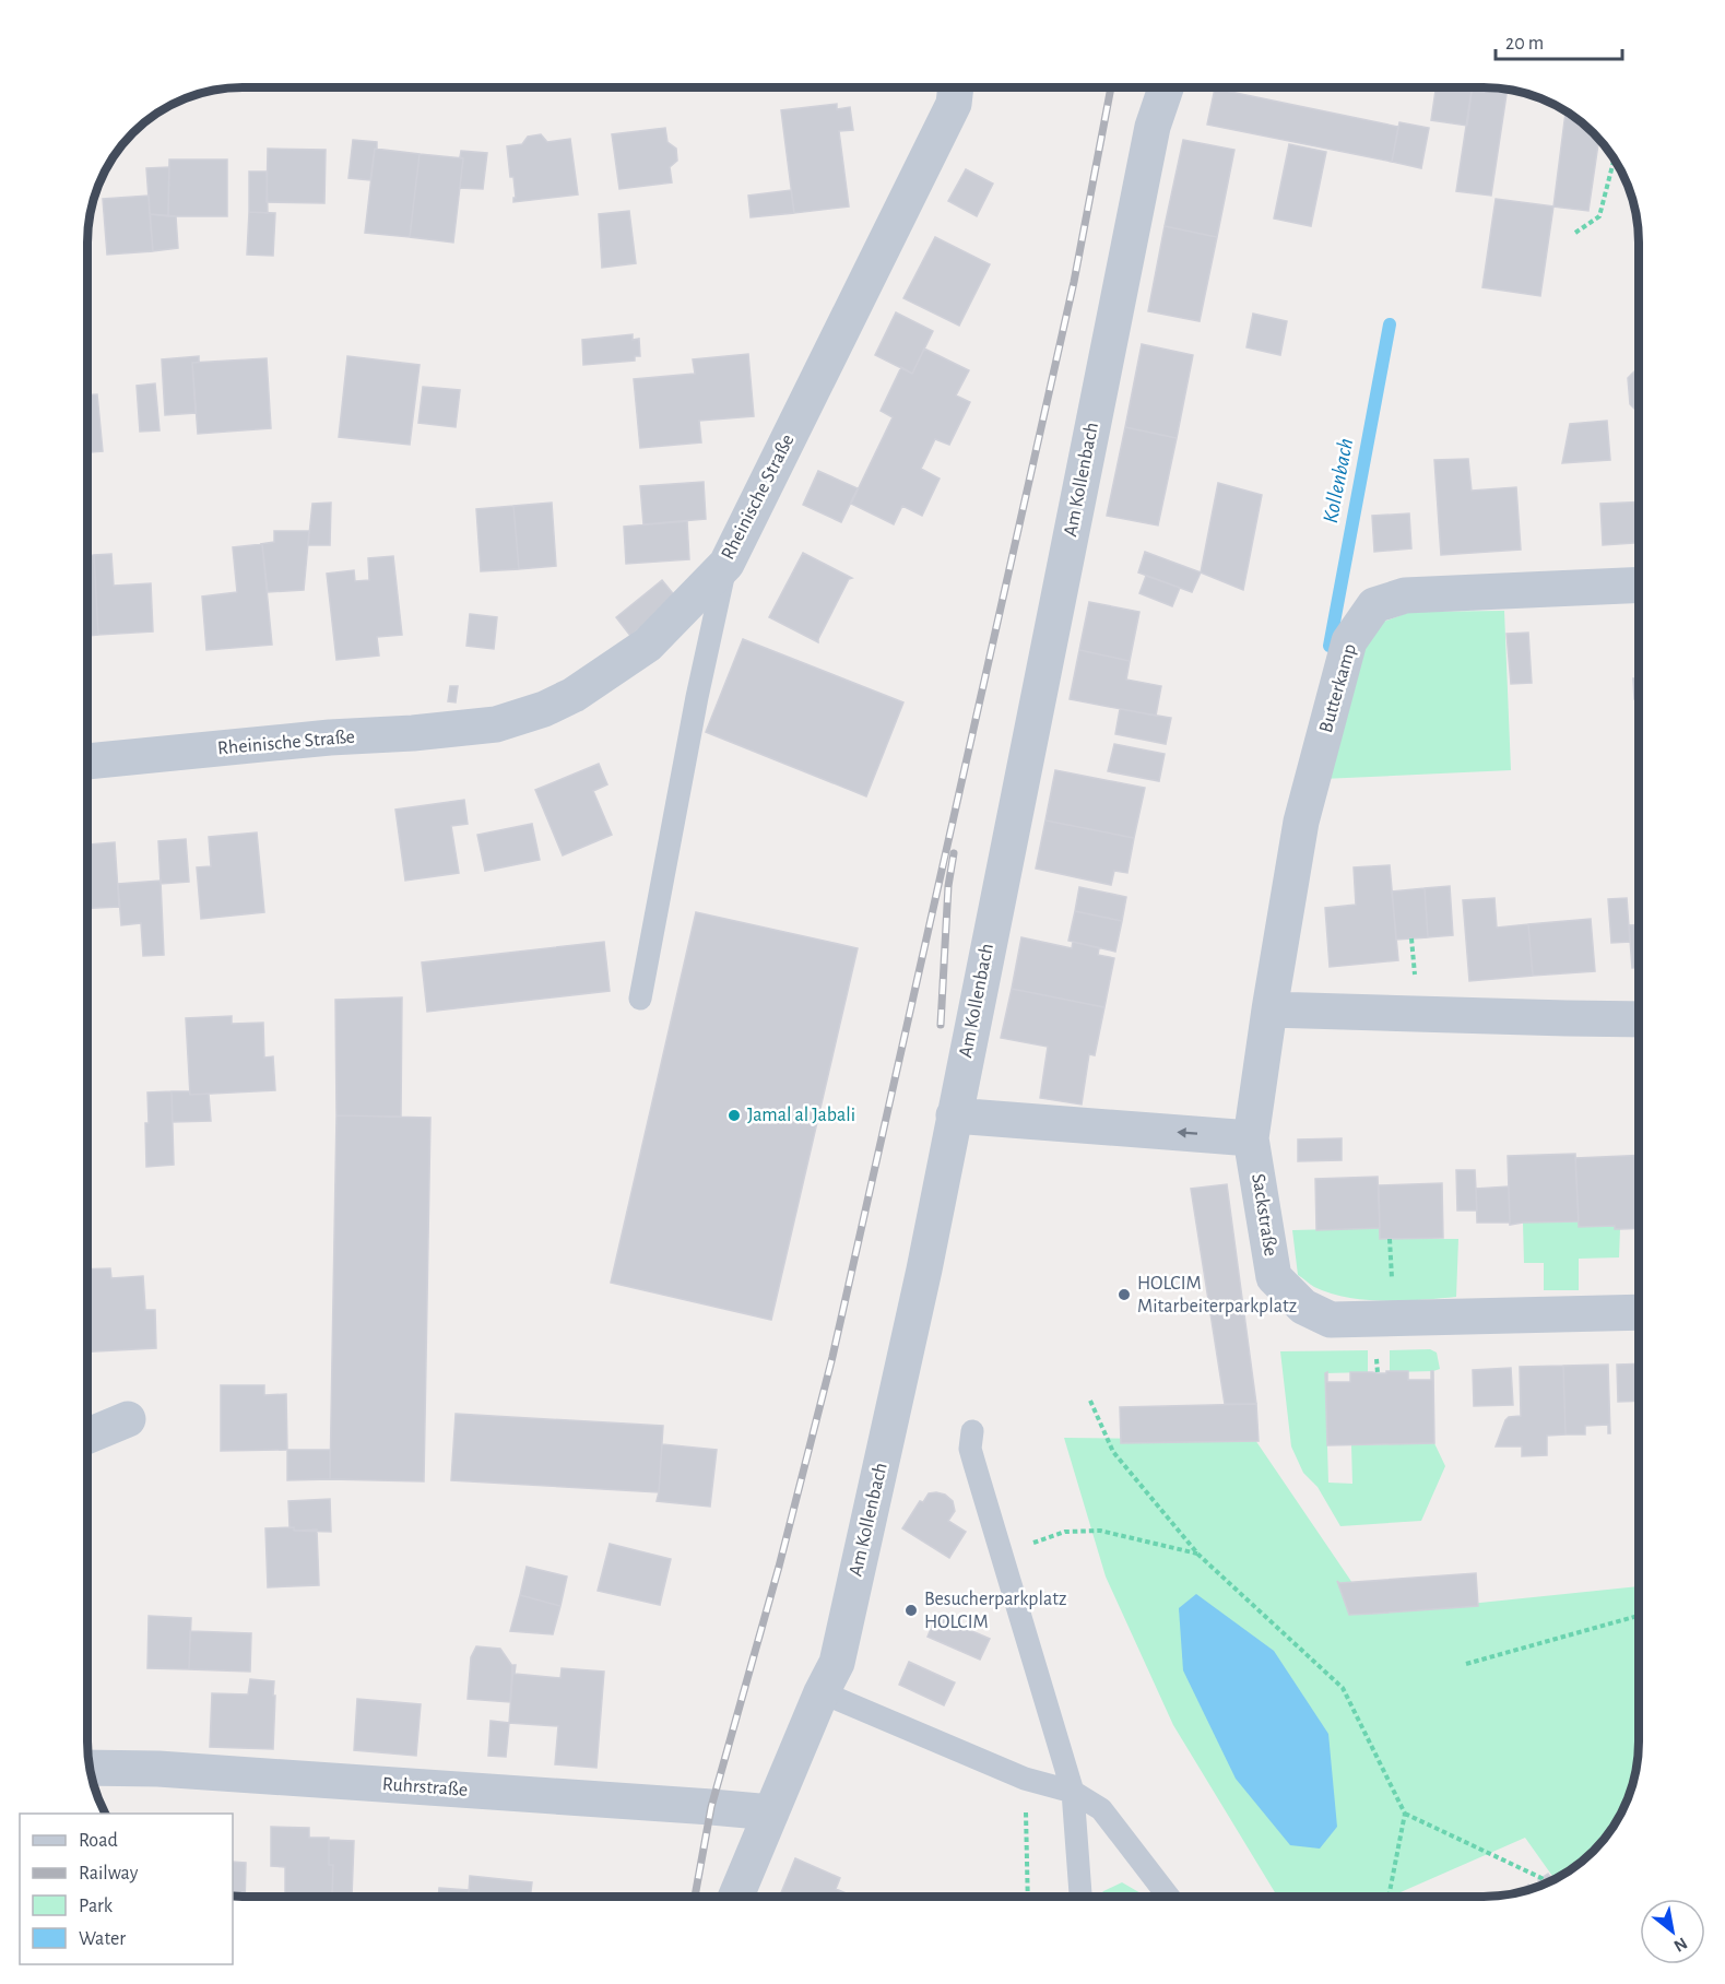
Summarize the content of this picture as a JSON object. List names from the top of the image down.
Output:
{
  "streets": {
    "street": [
      "Am Kollenbach",
      "Rheinische Straße",
      "Butterkamp",
      "Sackstraße",
      "Ruhrstraße"
    ]
  },
  "crossings": [
    ["Am Kollenbach", "Ruhrstraße"],
    ["Butterkamp", "Sackstraße"]
  ],
  "water": ["Kollenbach"],
  "places": ["Jamal al Jabali", "HOLCIM Mitarbeiterparkplatz", "Besucherparkplatz HOLCIM"],
  "legend": [
    "Road",
    "Railway",
    "Park",
    "Water"
  ],
  "scale_bar": "20 m",
  "north": "bottom right"
}
